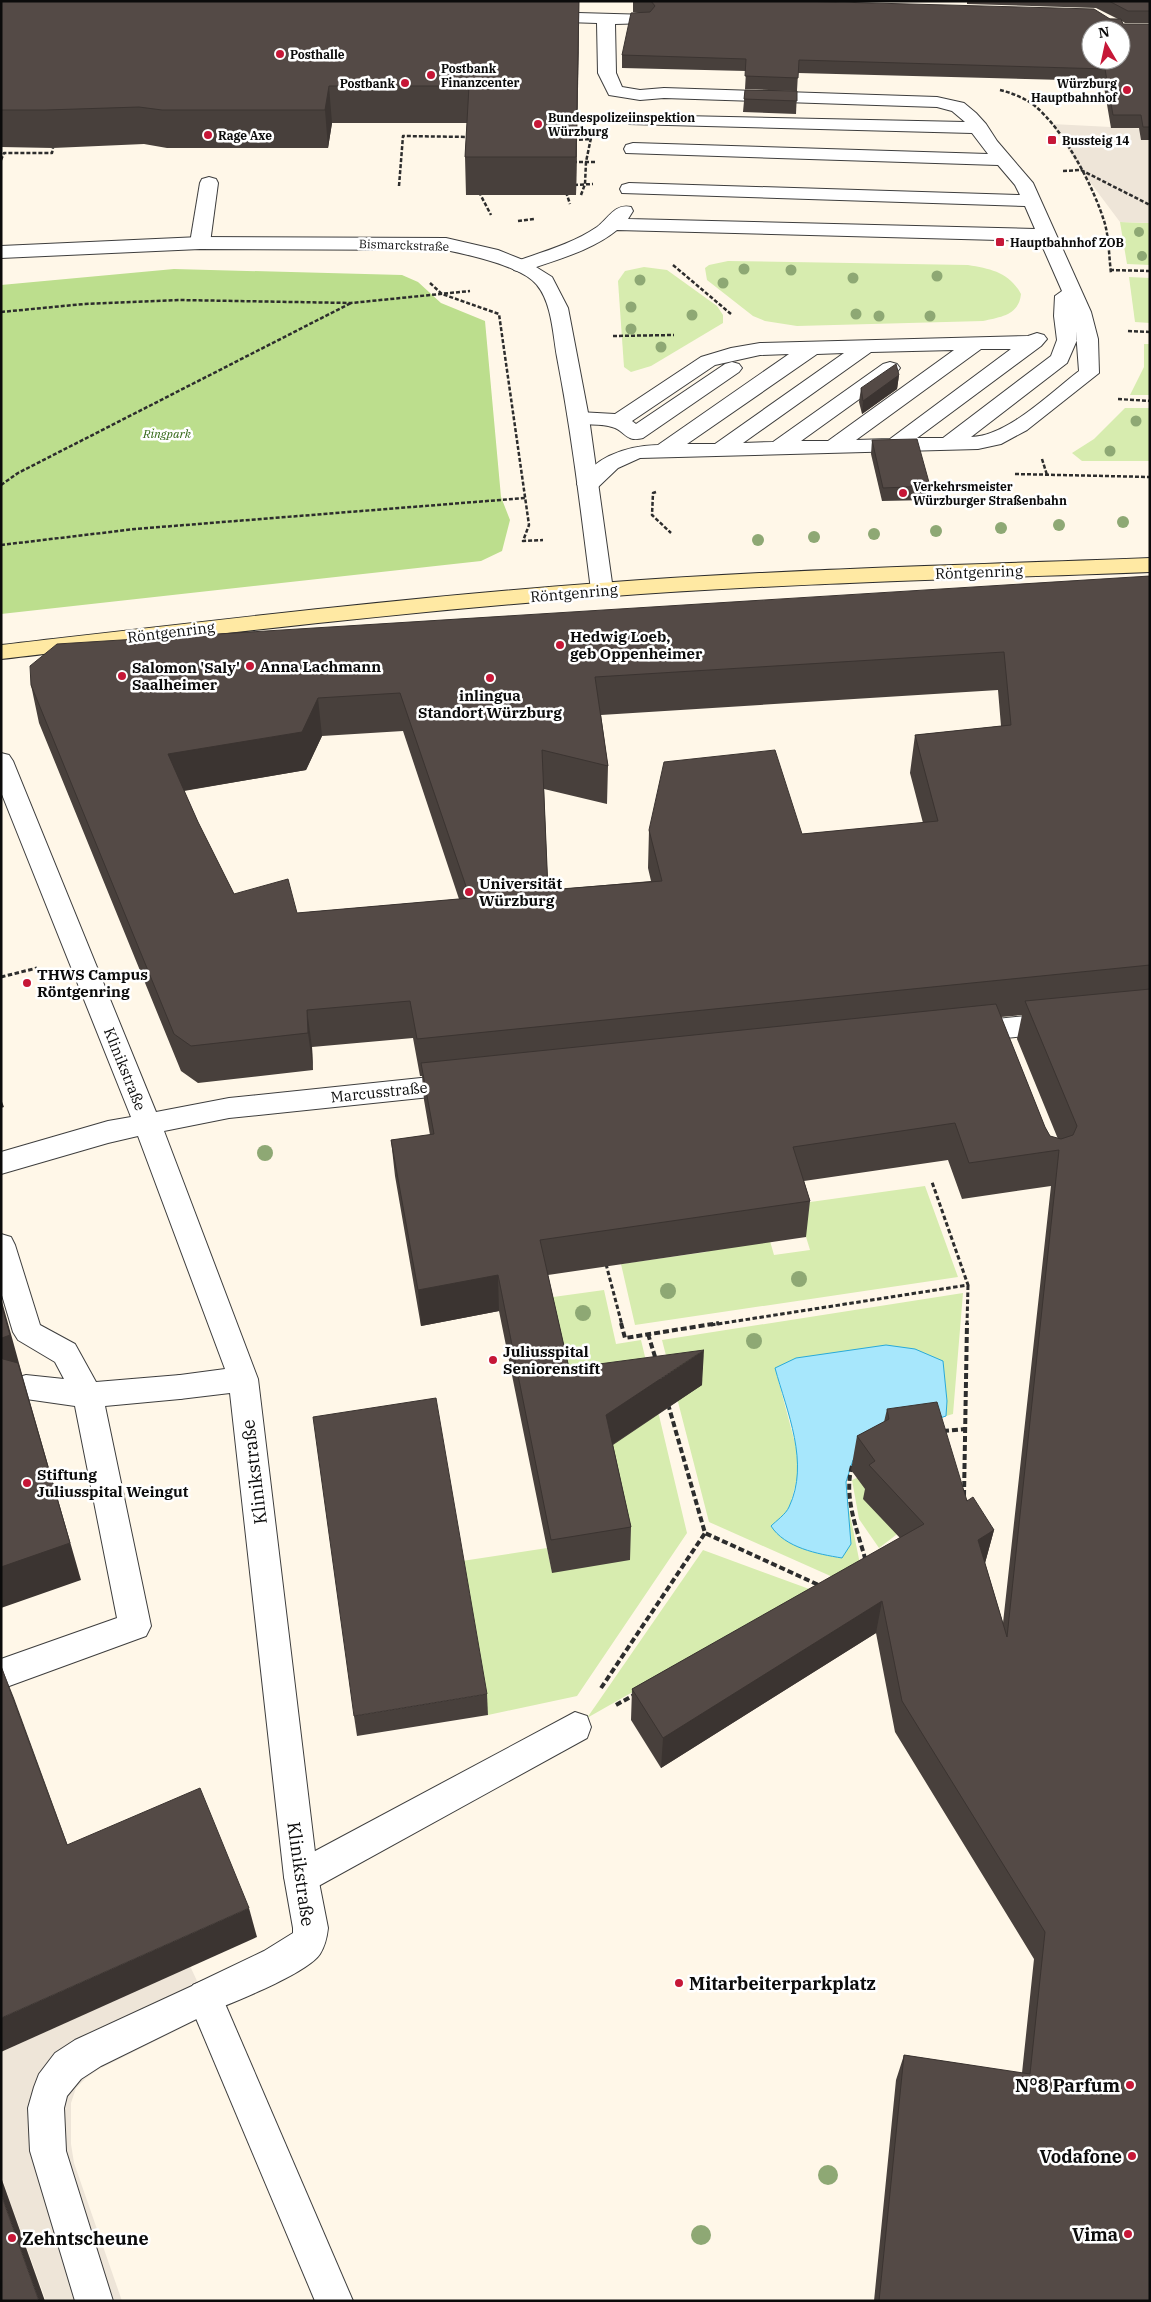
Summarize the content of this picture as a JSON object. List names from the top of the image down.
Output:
{
  "streets": {
    "main road": ["Röntgenring"],
    "street": ["Bismarckstraße", "Klinikstraße", "Marcusstraße"]
  },
  "crossings": [
    ["Bismarckstraße", "Röntgenring"],
    ["Klinikstraße", "Marcusstraße"]
  ],
  "parks": ["Ringpark"],
  "places": {
    "other": [
      "Posthalle",
      "Postbank Finanzcenter",
      "Postbank",
      "Würzburg Hauptbahnhof",
      "Bundespolizeiinspektion Würzburg",
      "Rage Axe",
      "Verkehrsmeister Würzburger Straßenbahn",
      "Hedwig Loeb, geb Oppenheimer",
      "Anna Lachmann",
      "Salomon 'Saly' Saalheimer",
      "inlingua Standort Würzburg",
      "Universität Würzburg",
      "THWS Campus Röntgenring",
      "Juliusspital Seniorenstift",
      "Stiftung Juliusspital Weingut",
      "Mitarbeiterparkplatz",
      "N°8 Parfum",
      "Vodafone",
      "Vima",
      "Zehntscheune"
    ],
    "transit": ["Bussteig 14", "Hauptbahnhof ZOB"]
  },
  "north": "top"
}
